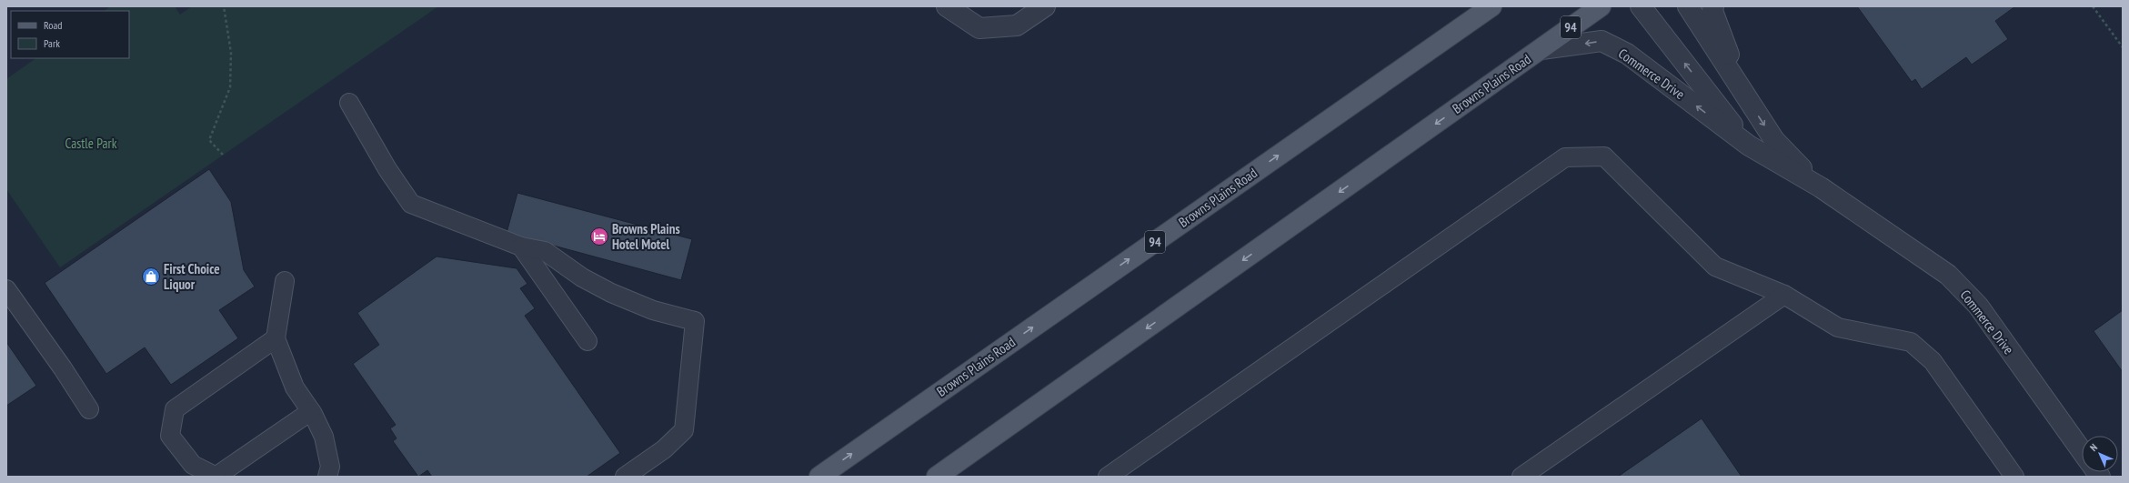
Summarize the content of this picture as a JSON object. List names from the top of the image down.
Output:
{
  "streets": {
    "main road": ["94", "Browns Plains Road"],
    "street": ["Commerce Drive"]
  },
  "crossings": [
    ["Commerce Drive", "Browns Plains Road"]
  ],
  "parks": ["Castle Park"],
  "places": {
    "hotel": ["Browns Plains Hotel Motel"],
    "shop": ["First Choice Liquor"]
  },
  "legend": ["Road", "Park"],
  "north": "top left"
}
